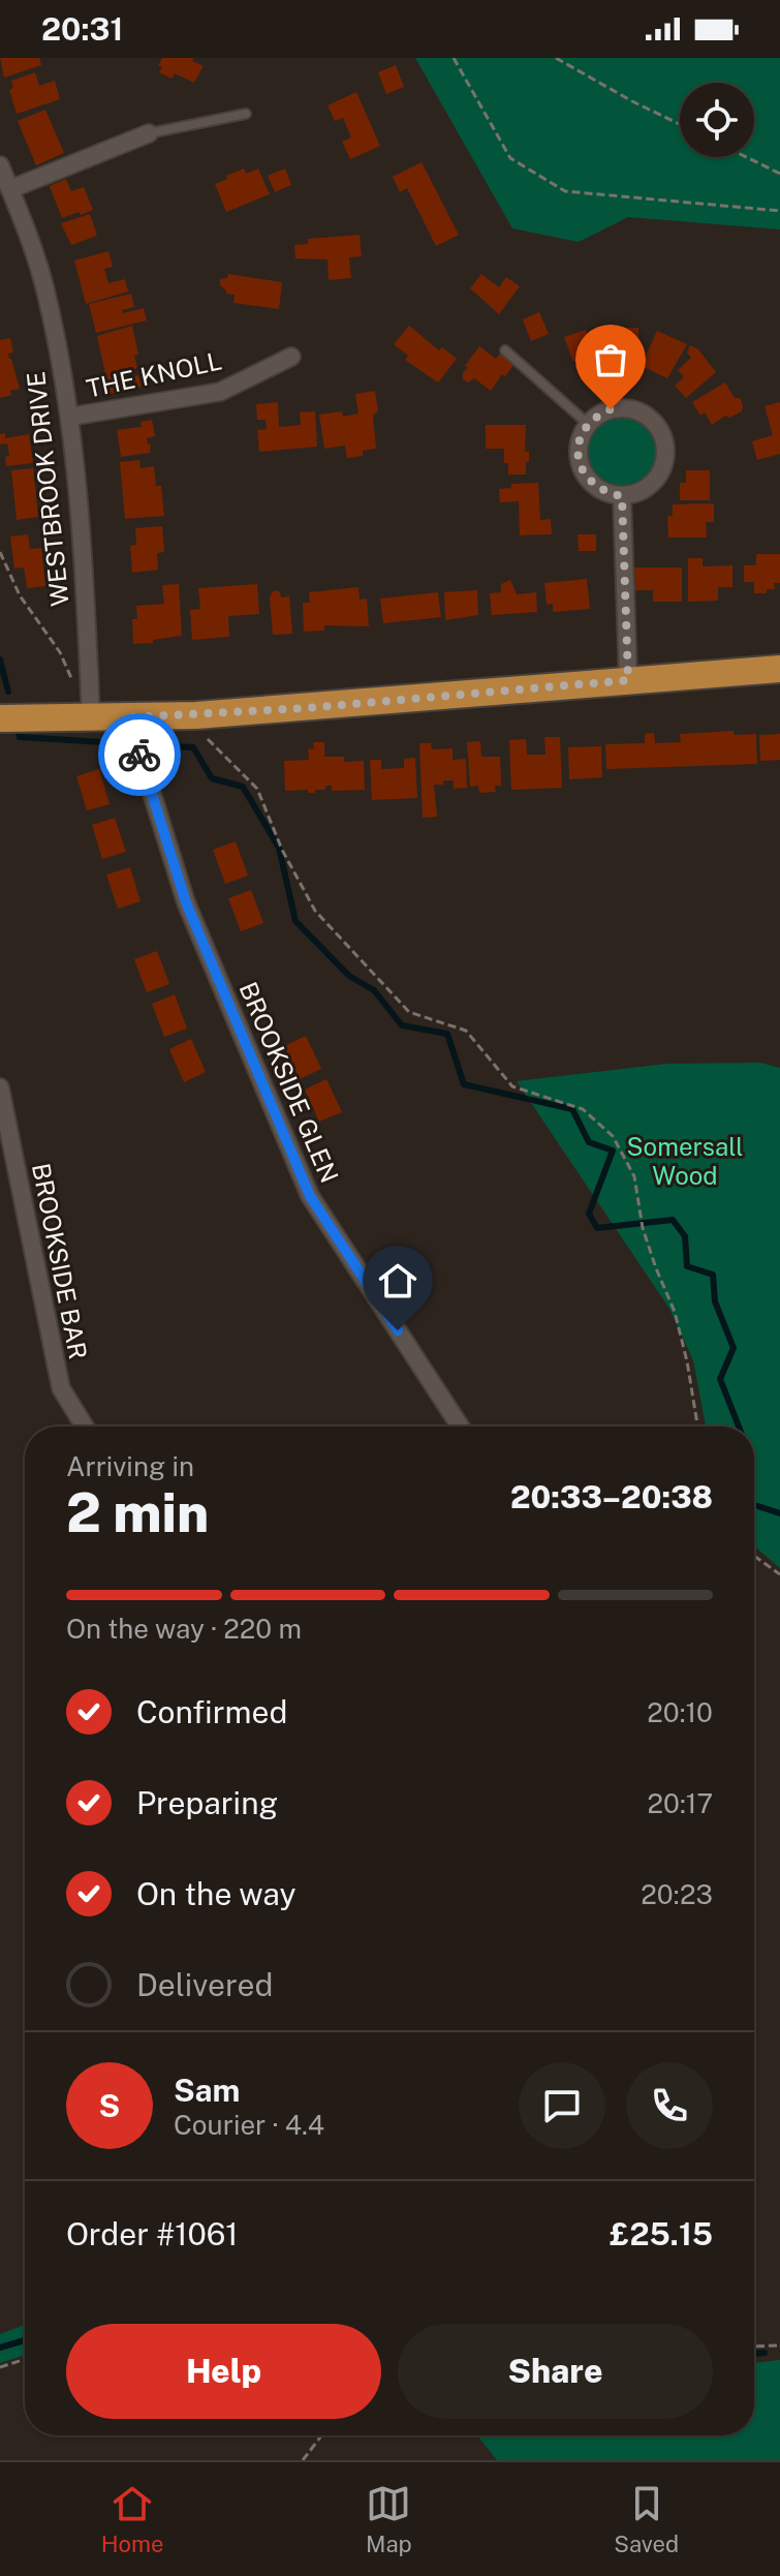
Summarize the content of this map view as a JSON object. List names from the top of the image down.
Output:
{
  "streets": {
    "street": [
      "THE KNOLL",
      "WESTBROOK DRIVE",
      "BROOKSIDE GLEN",
      "BROOKSIDE BAR"
    ]
  },
  "crossings": [
    ["THE KNOLL", "WESTBROOK DRIVE"]
  ],
  "parks": ["Somersall Wood"],
  "page": {
    "status": "20:31",
    "heading": ["2 min", "Arriving in", "20:33–20:38"],
    "panel": [
      "Sam",
      "Courier · 4.4",
      "Order #1061",
      "£25.15"
    ],
    "bar": "On the way · 220 m",
    "list": [
      ["Confirmed", "20:10"],
      ["Preparing", "20:17"],
      ["On the way", "20:23"],
      "Delivered"
    ],
    "round": "S",
    "buttons": ["Help", "Share"],
    "tabs": ["Home", "Map", "Saved"]
  }
}
